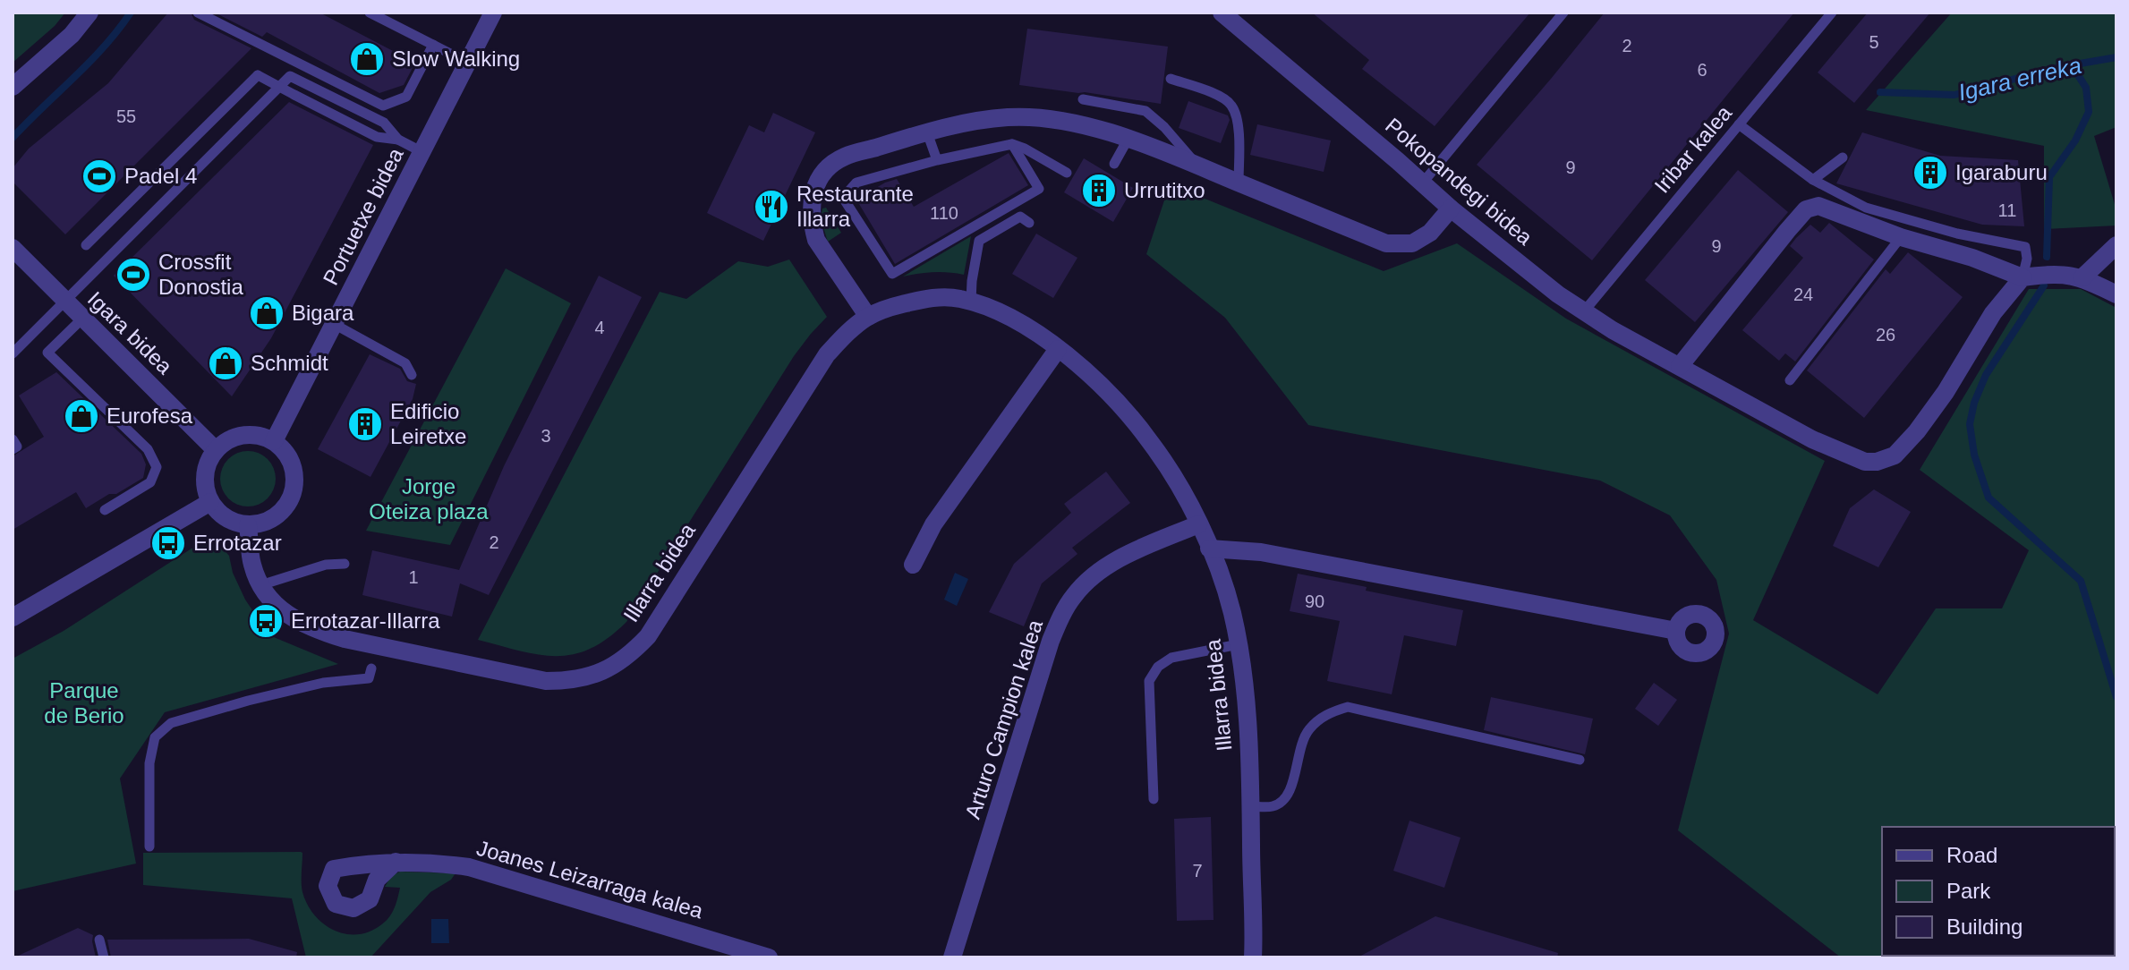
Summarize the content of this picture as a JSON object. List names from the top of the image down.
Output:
{
  "streets": {
    "street": [
      "Pokopandegi bidea",
      "Portuetxe bidea",
      "Igara bidea",
      "Illarra bidea",
      "Arturo Campion kalea",
      "Joanes Leizarraga kalea"
    ],
    "lane": ["Iribar kalea"]
  },
  "crossings": [
    ["Iribar kalea", "Pokopandegi bidea"],
    ["Portuetxe bidea", "Igara bidea"],
    ["Portuetxe bidea", "Illarra bidea"],
    ["Igara bidea", "Illarra bidea"],
    ["Illarra bidea", "Arturo Campion kalea"]
  ],
  "water": ["Igara erreka"],
  "parks": ["Jorge Oteiza plaza", "Parque de Berio"],
  "places": {
    "shop": [
      "Slow Walking",
      "Bigara",
      "Schmidt",
      "Eurofesa"
    ],
    "building": ["Igaraburu", "Urrutitxo", "Edificio Leiretxe"],
    "sports": ["Padel 4", "Crossfit Donostia"],
    "restaurant": ["Restaurante Illarra"],
    "bus stop": ["Errotazar", "Errotazar-Illarra"]
  },
  "house_numbers": [
    "5",
    "2",
    "6",
    "55",
    "9",
    "11",
    "110",
    "9",
    "24",
    "4",
    "26",
    "3",
    "2",
    "1",
    "90",
    "7"
  ],
  "legend": ["Road", "Park", "Building"]
}
